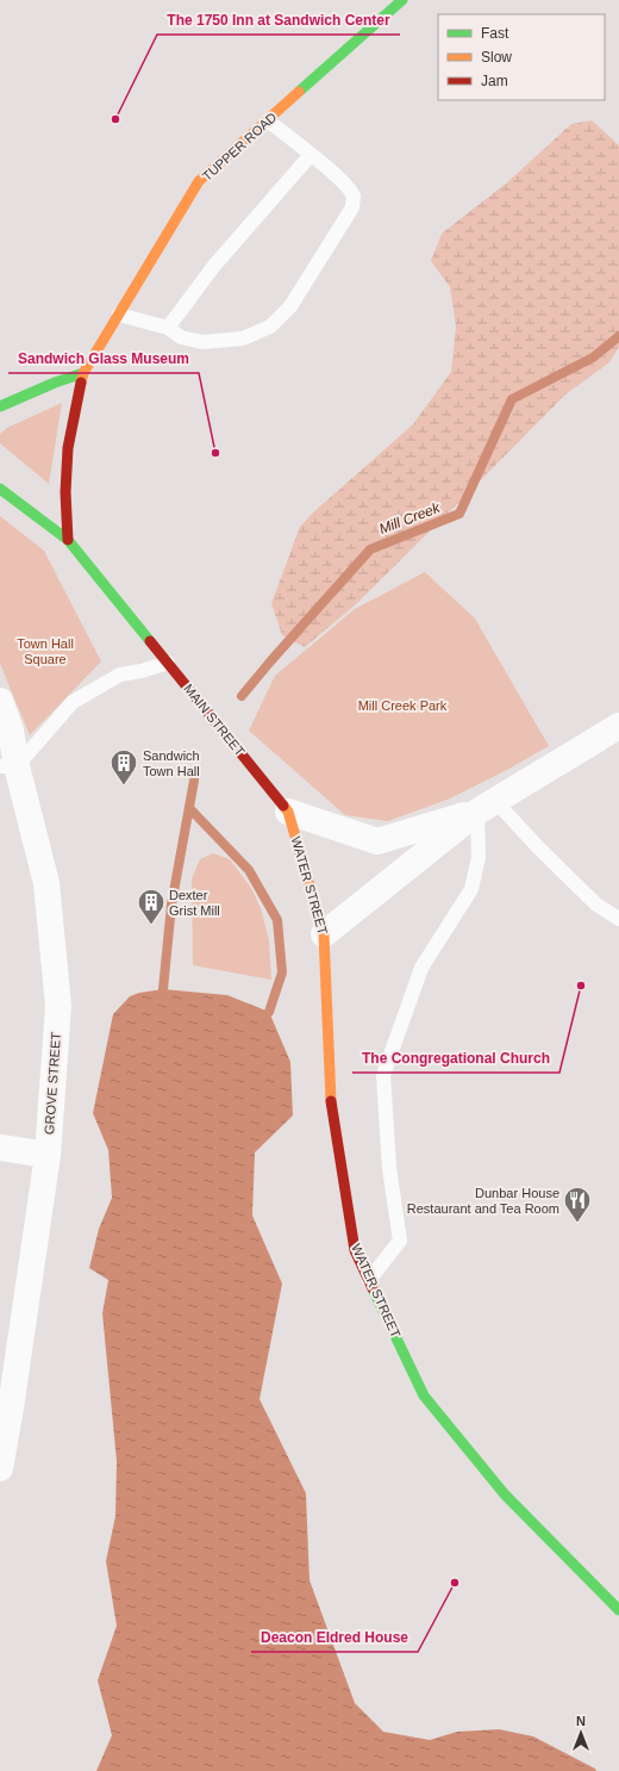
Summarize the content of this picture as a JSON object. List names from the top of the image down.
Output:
{
  "streets": {
    "main road": ["TUPPER ROAD", "MAIN STREET", "WATER STREET"],
    "street": ["GROVE STREET"]
  },
  "crossings": [
    ["TUPPER ROAD", "MAIN STREET"],
    ["MAIN STREET", "WATER STREET"]
  ],
  "water": ["Mill Creek"],
  "parks": ["Town Hall Square", "Mill Creek Park"],
  "places": {
    "other": [
      "The 1750 Inn at Sandwich Center",
      "Sandwich Glass Museum",
      "The Congregational Church",
      "Deacon Eldred House"
    ],
    "building": ["Sandwich Town Hall", "Dexter Grist Mill"],
    "restaurant": ["Dunbar House Restaurant and Tea Room"]
  },
  "legend": ["Fast", "Slow", "Jam"],
  "north": "top"
}
